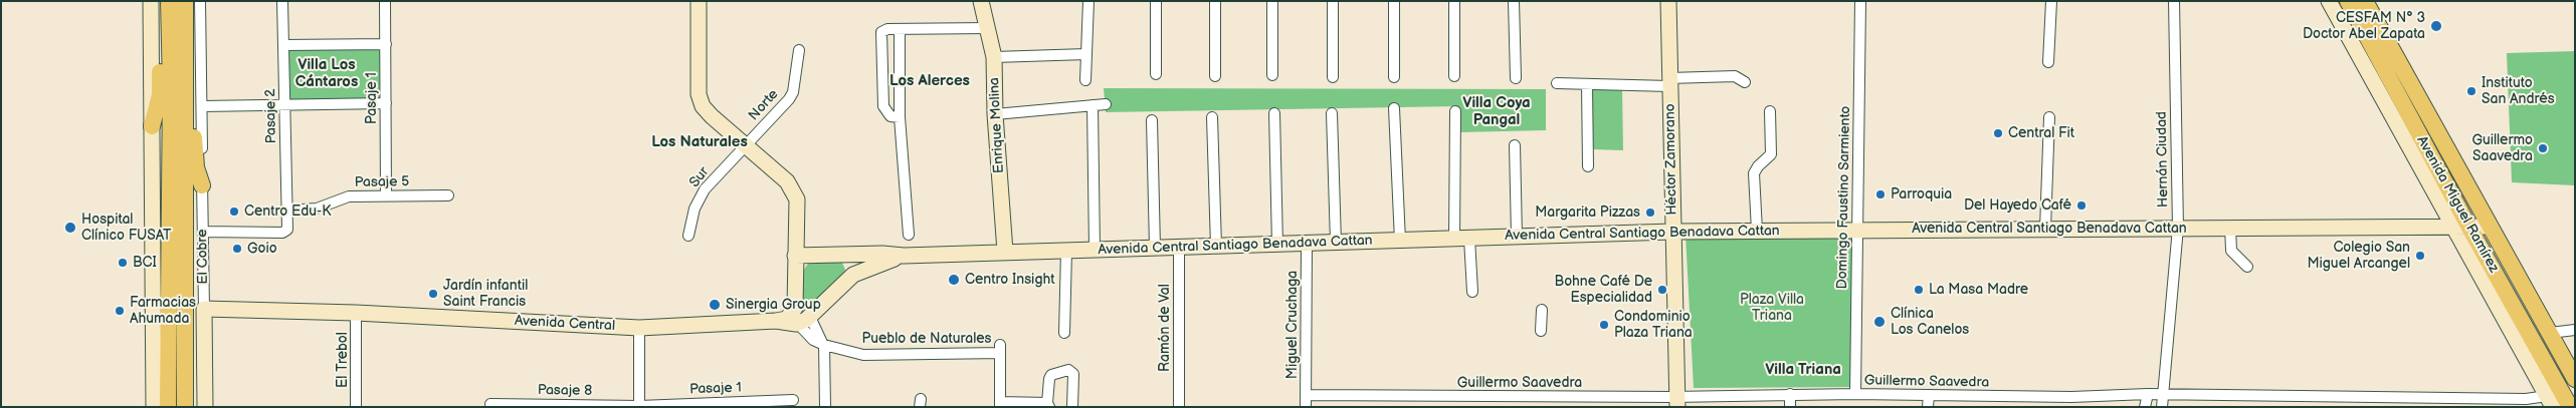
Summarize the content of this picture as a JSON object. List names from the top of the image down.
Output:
{
  "streets": {
    "main road": ["Avenida Miguel Ramírez"],
    "street": [
      "Pasaje 1",
      "Norte",
      "Pasaje 2",
      "Enrique Molina",
      "Héctor Zamorano",
      "Hernán Ciudad",
      "Sur",
      "Pasaje 5",
      "Domingo Faustino Sarmiento",
      "Avenida Central Santiago Benadava Cattan",
      "El Cobre",
      "Avenida Central",
      "Miguel Cruchaga",
      "Ramón de Val",
      "Pueblo de Naturales",
      "El Trebol",
      "Guillermo Saavedra",
      "Pasaje 8"
    ]
  },
  "crossings": [
    ["Pasaje 1", "Pasaje 5"],
    ["Pasaje 1", "Pasaje 8"],
    ["Norte", "Sur"],
    ["Pasaje 2", "Pasaje 5"],
    ["Pasaje 2", "El Cobre"],
    ["Enrique Molina", "Avenida Central Santiago Benadava Cattan"],
    ["Héctor Zamorano", "Avenida Central Santiago Benadava Cattan"],
    ["Héctor Zamorano", "Guillermo Saavedra"],
    ["Hernán Ciudad", "Avenida Central Santiago Benadava Cattan"],
    ["Hernán Ciudad", "Guillermo Saavedra"],
    ["Domingo Faustino Sarmiento", "Avenida Central Santiago Benadava Cattan"],
    ["Domingo Faustino Sarmiento", "Guillermo Saavedra"],
    ["Avenida Miguel Ramírez", "Avenida Central Santiago Benadava Cattan"],
    ["Avenida Central Santiago Benadava Cattan", "Miguel Cruchaga"],
    ["Avenida Central Santiago Benadava Cattan", "Ramón de Val"],
    ["El Cobre", "Avenida Central"],
    ["Avenida Central", "Pueblo de Naturales"],
    ["Avenida Central", "El Trebol"],
    ["Miguel Cruchaga", "Guillermo Saavedra"]
  ],
  "districts": [
    "Villa Los Cántaros",
    "Los Alerces",
    "Villa Coya Pangal",
    "Los Naturales",
    "Villa Triana"
  ],
  "parks": ["Plaza Villa Triana"],
  "places": [
    "CESFAM N° 3 Doctor Abel Zapata",
    "Instituto San Andrés",
    "Central Fit",
    "Guillermo Saavedra",
    "Parroquia",
    "Del Hayedo Café",
    "Centro Edu-K",
    "Margarita Pizzas",
    "Hospital Clínico FUSAT",
    "Goio",
    "Colegio San Miguel Arcangel",
    "BCI",
    "Centro Insight",
    "Bohne Café De Especialidad",
    "La Masa Madre",
    "Jardín infantil Saint Francis",
    "Sinergia Group",
    "Farmacias Ahumada",
    "Clínica Los Canelos",
    "Condominio Plaza Triana"
  ]
}
